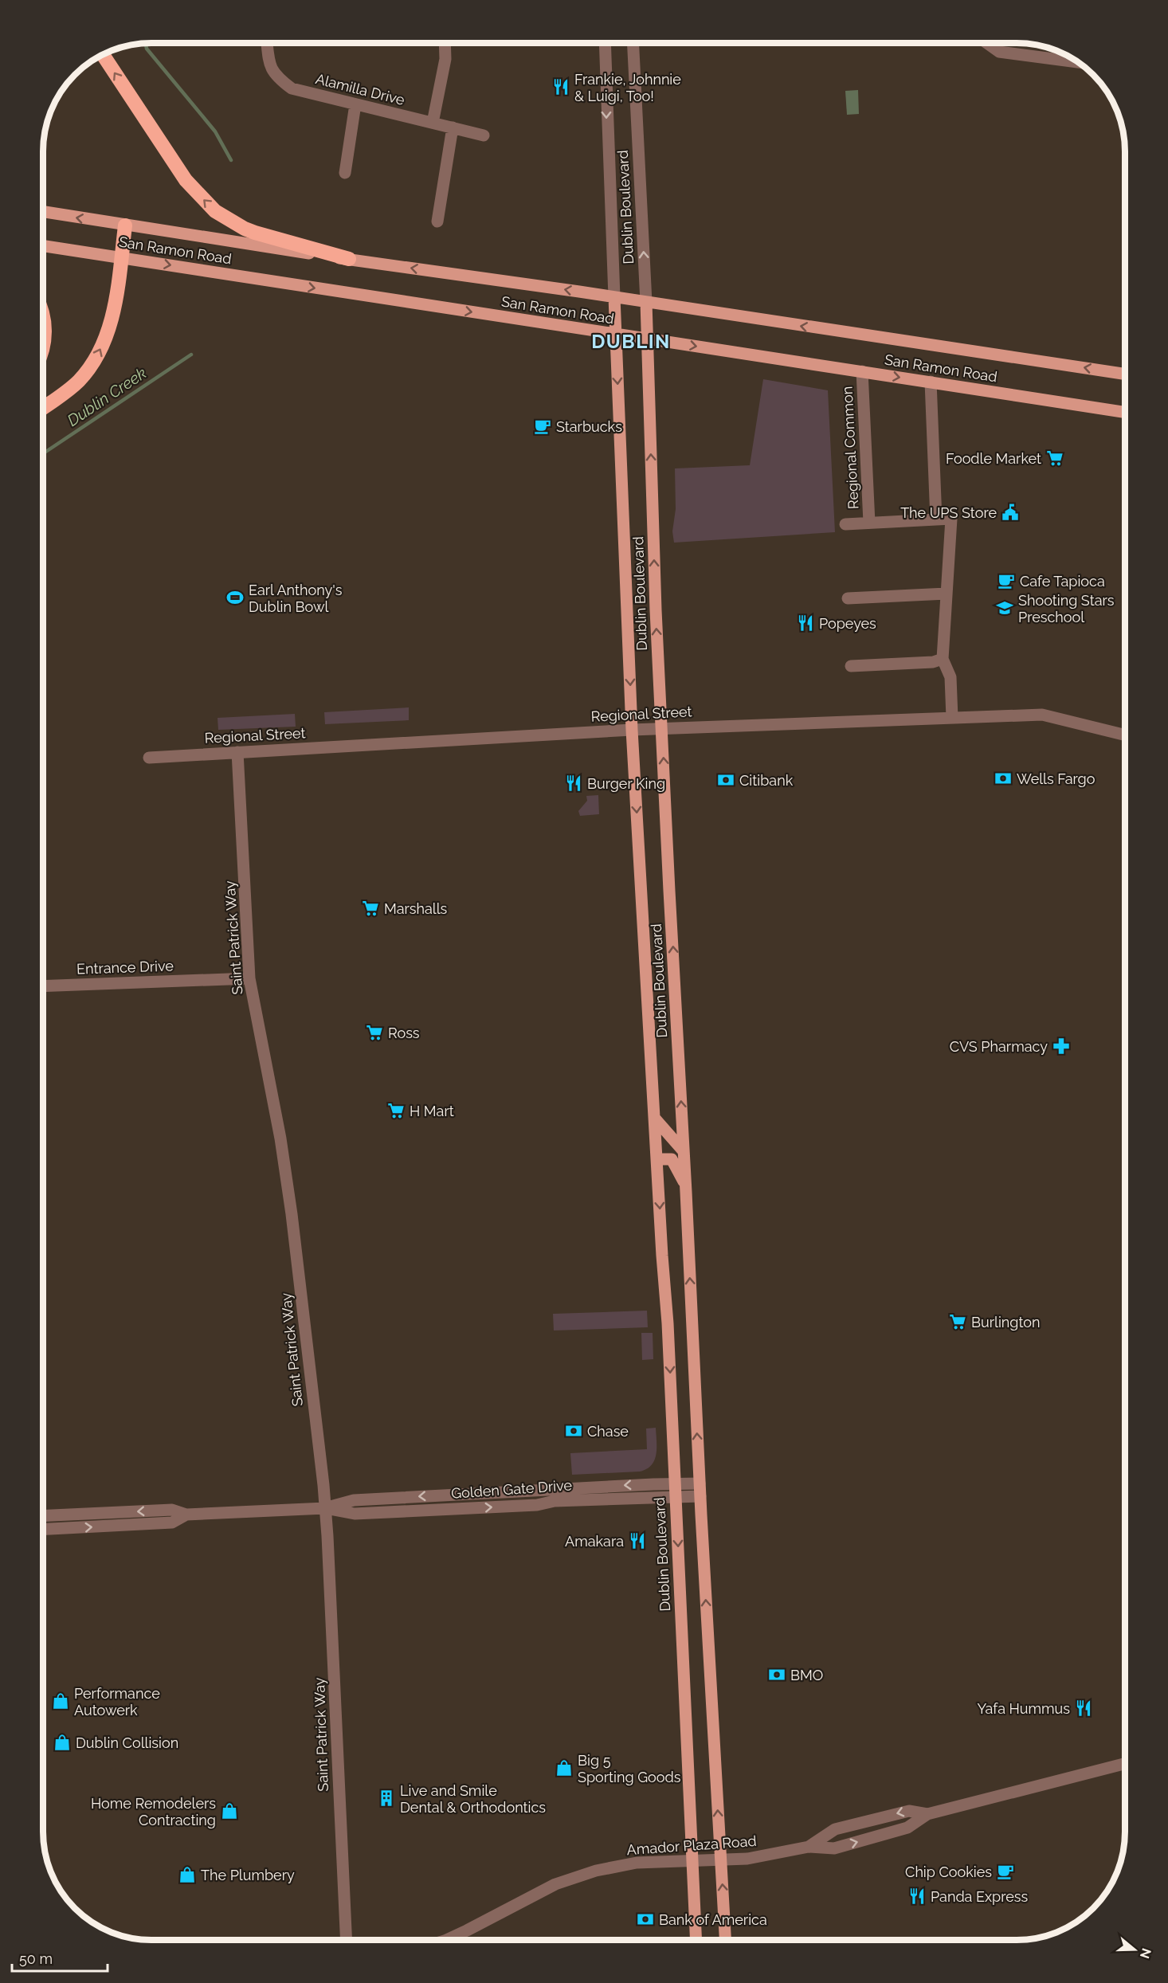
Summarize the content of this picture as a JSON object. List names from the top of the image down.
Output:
{
  "streets": {
    "main road": ["Dublin Boulevard", "San Ramon Road"],
    "street": [
      "Alamilla Drive",
      "Regional Common",
      "Regional Street",
      "Saint Patrick Way",
      "Entrance Drive",
      "Golden Gate Drive",
      "Amador Plaza Road"
    ]
  },
  "crossings": [
    ["Dublin Boulevard", "San Ramon Road"],
    ["Dublin Boulevard", "Regional Street"],
    ["Dublin Boulevard", "Golden Gate Drive"],
    ["Dublin Boulevard", "Amador Plaza Road"],
    ["San Ramon Road", "Regional Common"],
    ["Regional Street", "Saint Patrick Way"],
    ["Saint Patrick Way", "Entrance Drive"],
    ["Saint Patrick Way", "Golden Gate Drive"]
  ],
  "districts": ["DUBLIN"],
  "water": ["Dublin Creek"],
  "places": {
    "restaurant": [
      "Frankie, Johnnie & Luigi, Too!",
      "Popeyes",
      "Burger King",
      "Amakara",
      "Yafa Hummus",
      "Panda Express"
    ],
    "cafe": ["Starbucks", "Cafe Tapioca", "Chip Cookies"],
    "supermarket": [
      "Foodle Market",
      "Marshalls",
      "Ross",
      "H Mart",
      "Burlington"
    ],
    "public building": ["The UPS Store"],
    "sports": ["Earl Anthony's Dublin Bowl"],
    "school or university": ["Shooting Stars Preschool"],
    "bank": [
      "Wells Fargo",
      "Citibank",
      "Chase",
      "BMO",
      "Bank of America"
    ],
    "pharmacy": ["CVS Pharmacy"],
    "shop": [
      "Performance Autowerk",
      "Dublin Collision",
      "Big 5 Sporting Goods",
      "Home Remodelers Contracting",
      "The Plumbery"
    ],
    "building": ["Live and Smile Dental & Orthodontics"]
  },
  "scale_bar": "50 m",
  "north": "right"
}
